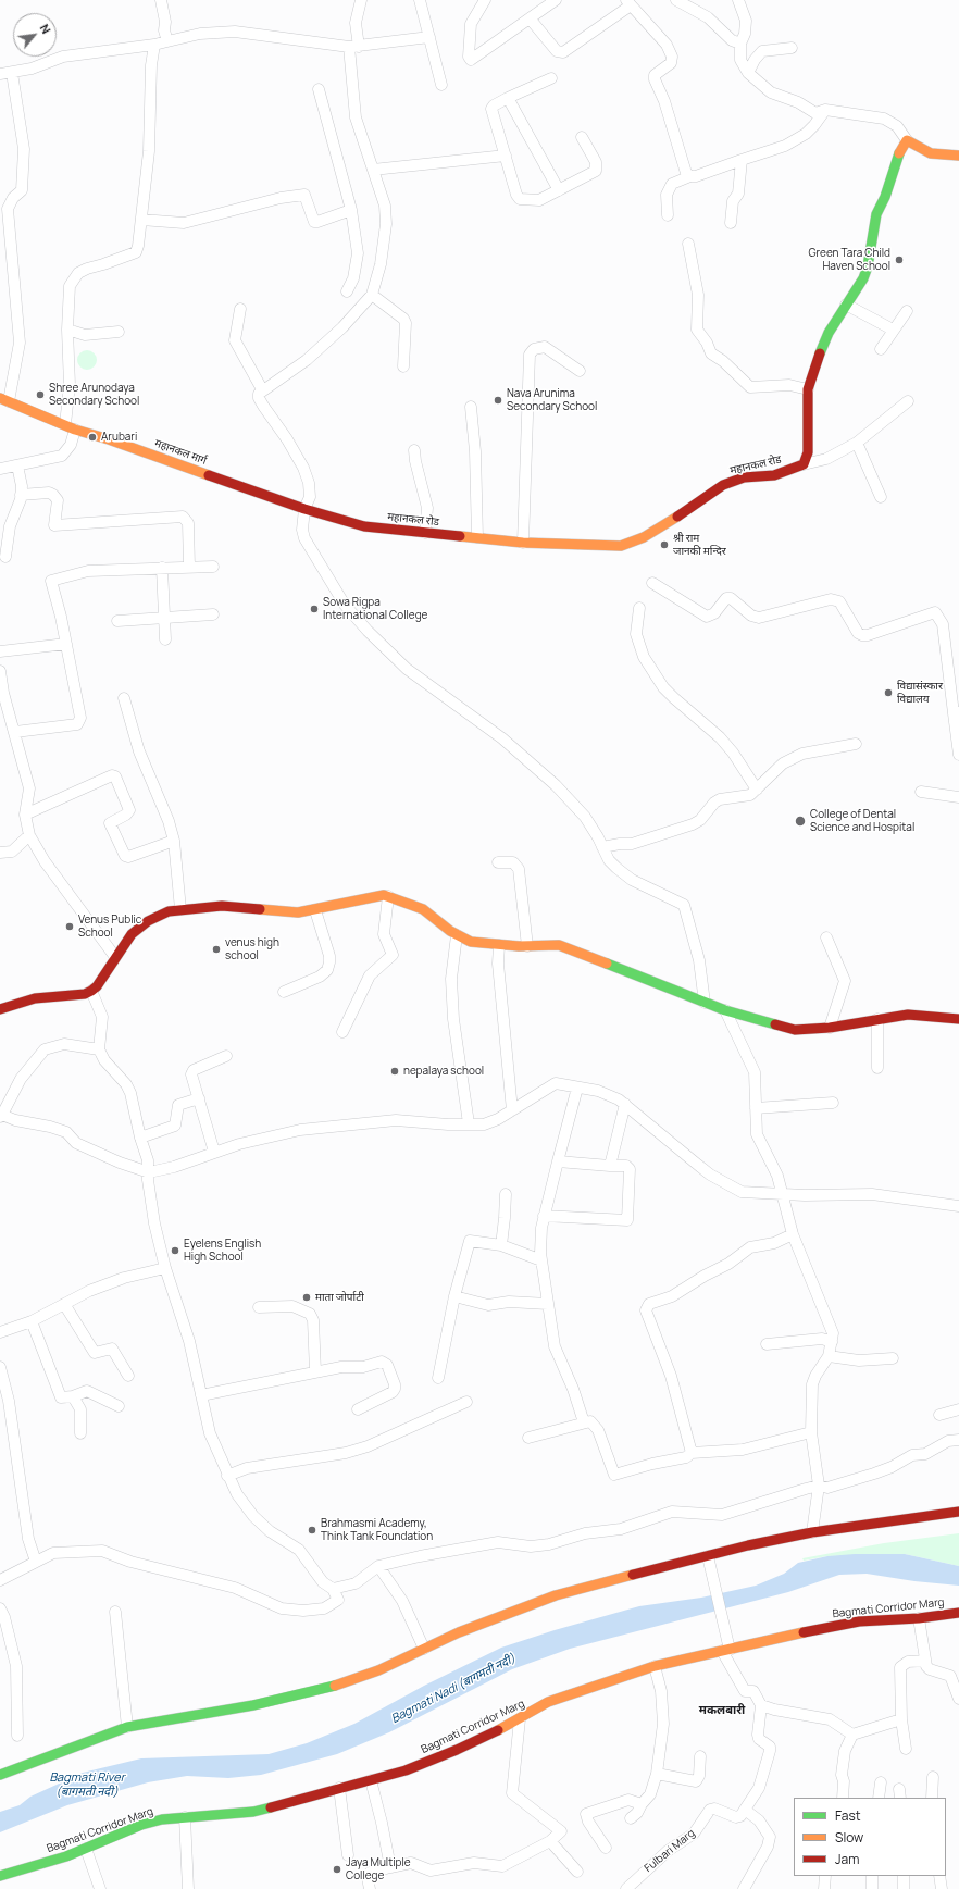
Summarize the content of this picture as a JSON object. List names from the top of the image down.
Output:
{
  "streets": {
    "main road": ["महानकल मार्ग", "महानकल रोड", "Bagmati Corridor Marg"],
    "street": ["Fulbari Marg"]
  },
  "crossings": [
    ["महानकल मार्ग", "महानकल रोड"]
  ],
  "districts": ["मकलबारी"],
  "water": ["Bagmati Nadi (बागमती नदी)", "Bagmati River (बागमती नदी)"],
  "places": [
    "Green Tara Child Haven School",
    "Shree Arunodaya Secondary School",
    "Nava Arunima Secondary School",
    "Arubari",
    "श्री राम जानकी मन्दिर",
    "Sowa Rigpa International College",
    "विद्यासंस्कार विद्यालय",
    "College of Dental Science and Hospital",
    "Venus Public School",
    "venus high school",
    "nepalaya school",
    "Eyelens English High School",
    "माता जोर्पाटी",
    "Brahmasmi Academy, Think Tank Foundation",
    "Jaya Multiple College"
  ],
  "legend": ["Fast", "Slow", "Jam"],
  "north": "top right"
}
